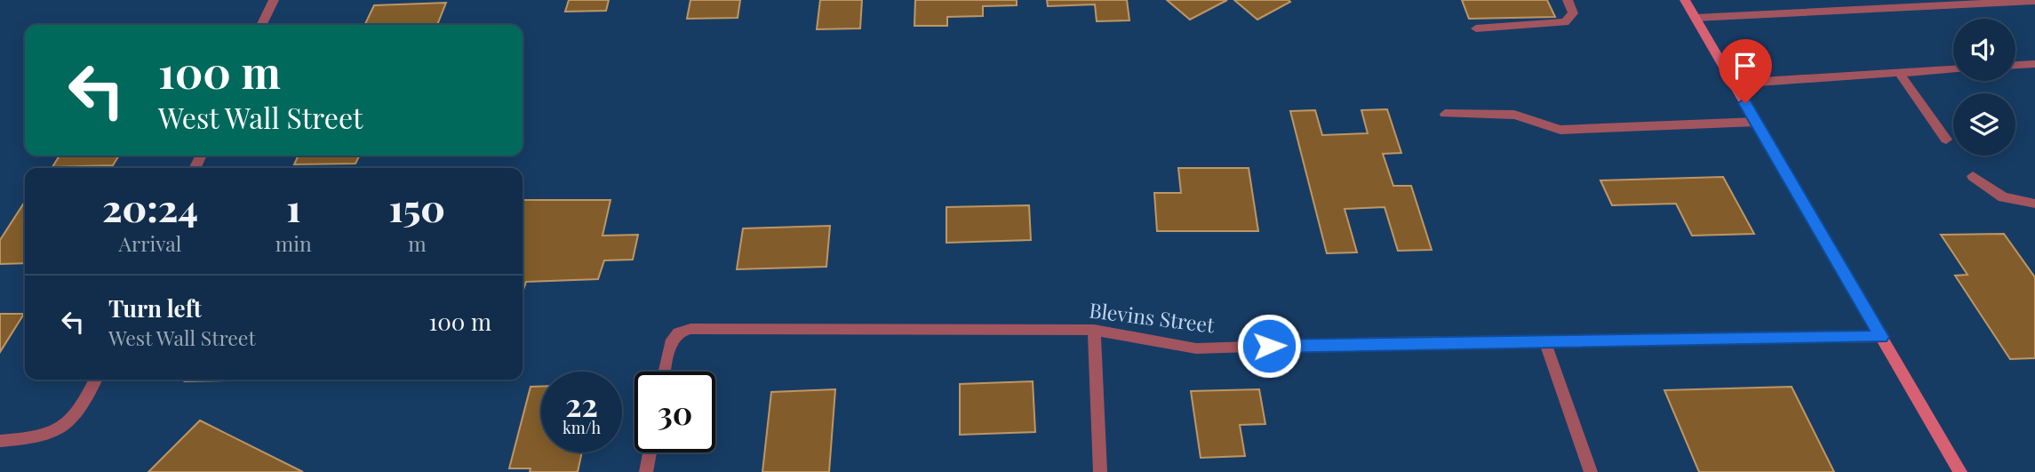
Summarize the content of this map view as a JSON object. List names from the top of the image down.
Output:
{
  "streets": {
    "street": ["Blevins Street"]
  },
  "page": {
    "turn": ["100 m", "West Wall Street"],
    "eta": [
      "20:24",
      "Arrival",
      "1",
      "min",
      "150",
      "m"
    ],
    "list": [
      {
        "name": "Turn left",
        "note": "West Wall Street",
        "value": "100 m"
      }
    ],
    "speed": "22 km/h",
    "limit": "30"
  }
}
